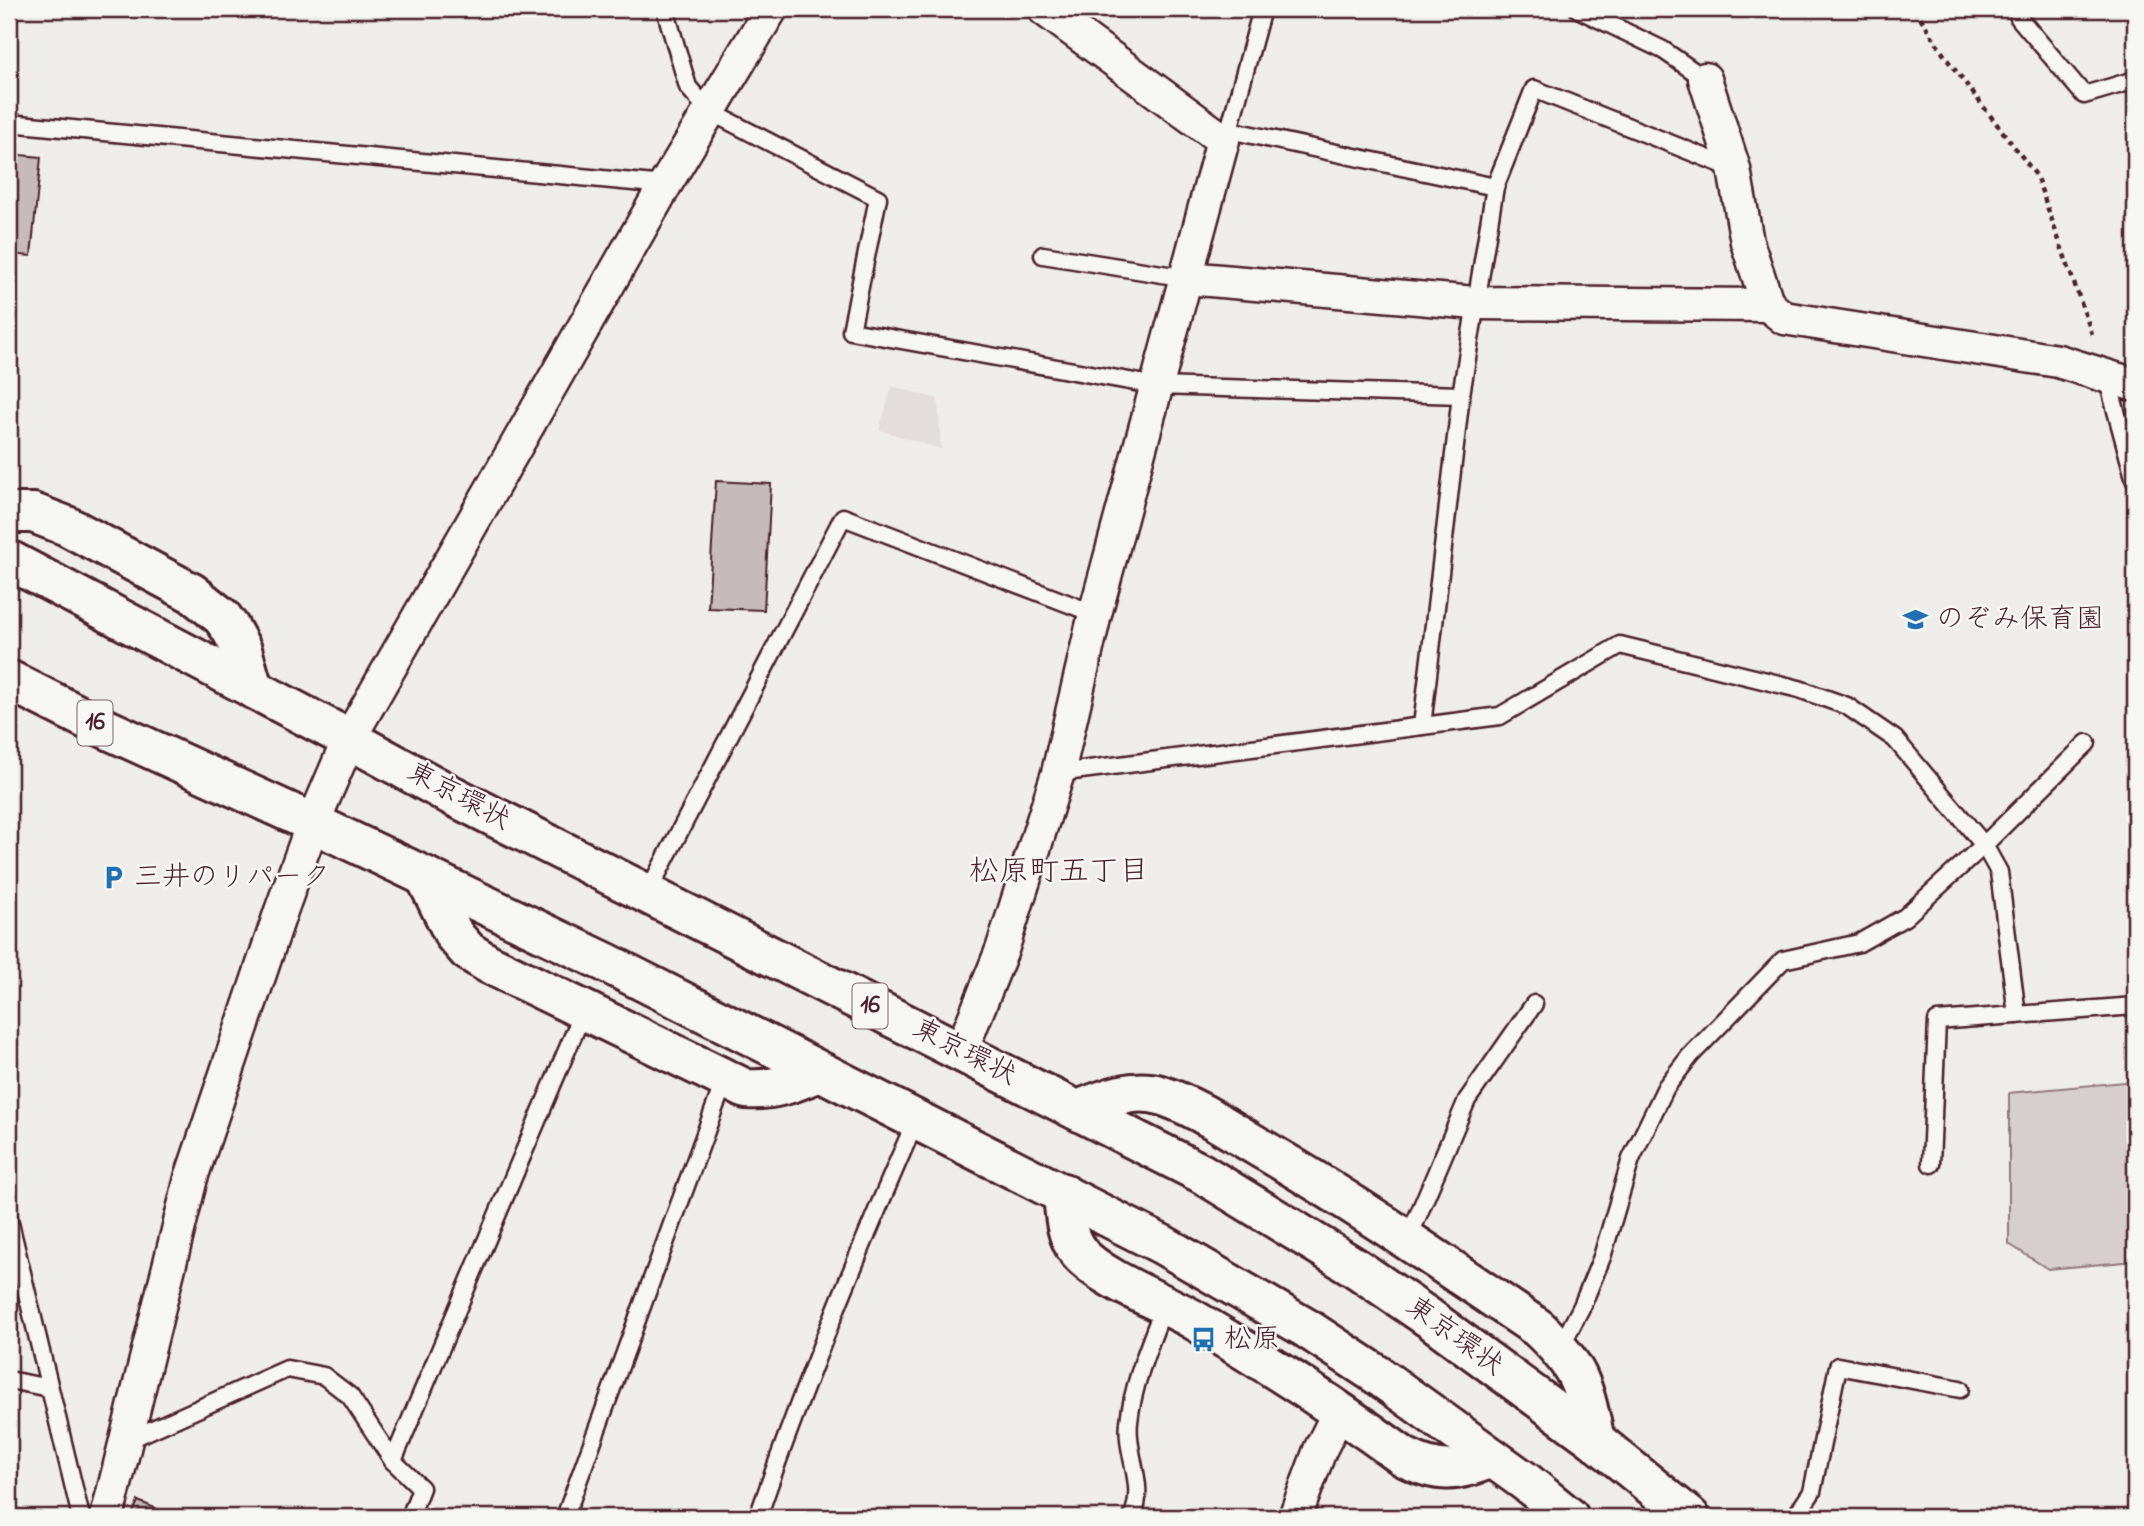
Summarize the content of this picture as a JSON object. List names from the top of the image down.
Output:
{
  "streets": {
    "highway": ["16", "東京環状"]
  },
  "districts": ["松原町五丁目"],
  "places": {
    "school or university": ["のぞみ保育園"],
    "parking": ["三井のリパーク"],
    "bus stop": ["松原"]
  }
}
